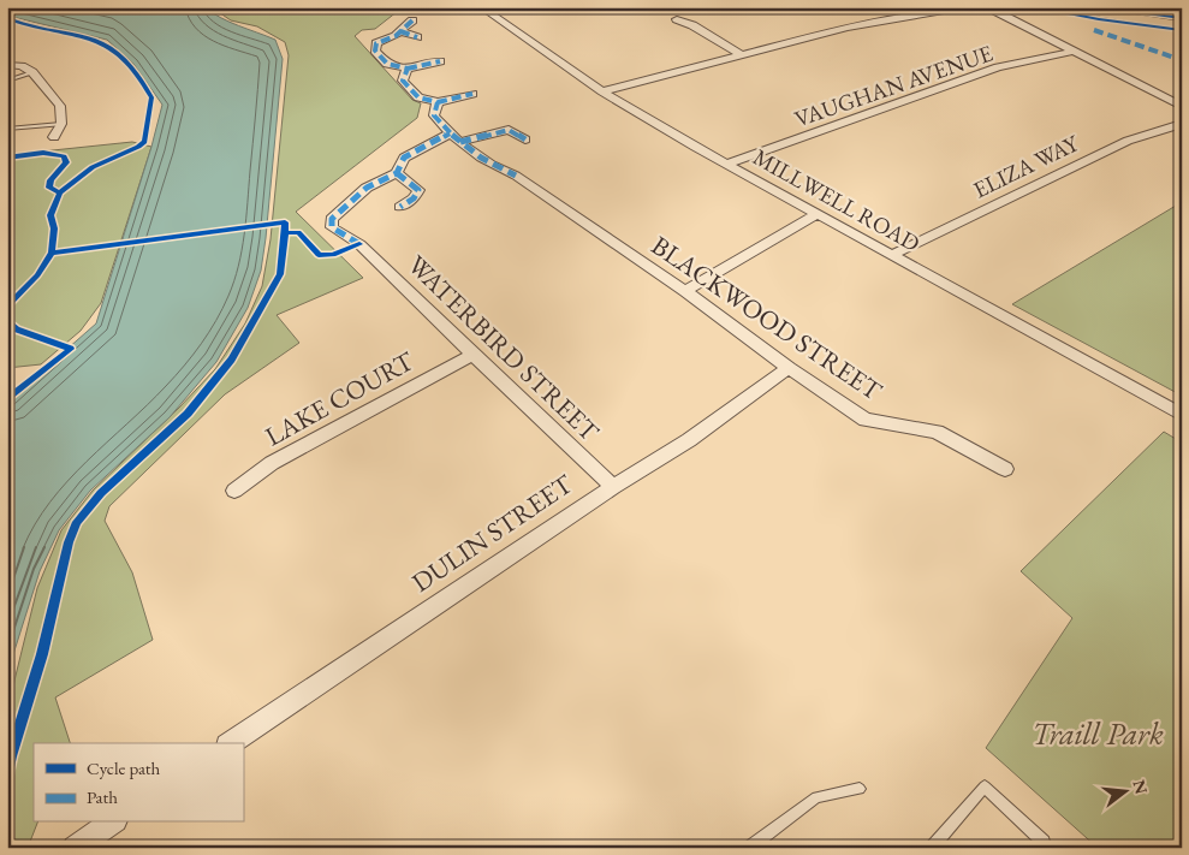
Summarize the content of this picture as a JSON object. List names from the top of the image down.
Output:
{
  "streets": {
    "street": [
      "VAUGHAN AVENUE",
      "ELIZA WAY",
      "MILLWELL ROAD",
      "BLACKWOOD STREET",
      "WATERBIRD STREET",
      "LAKE COURT",
      "DULIN STREET"
    ]
  },
  "crossings": [
    ["VAUGHAN AVENUE", "MILLWELL ROAD"],
    ["ELIZA WAY", "MILLWELL ROAD"],
    ["BLACKWOOD STREET", "DULIN STREET"],
    ["WATERBIRD STREET", "LAKE COURT"],
    ["WATERBIRD STREET", "DULIN STREET"]
  ],
  "parks": ["Traill Park"],
  "legend": ["Cycle path", "Path"],
  "north": "right"
}
